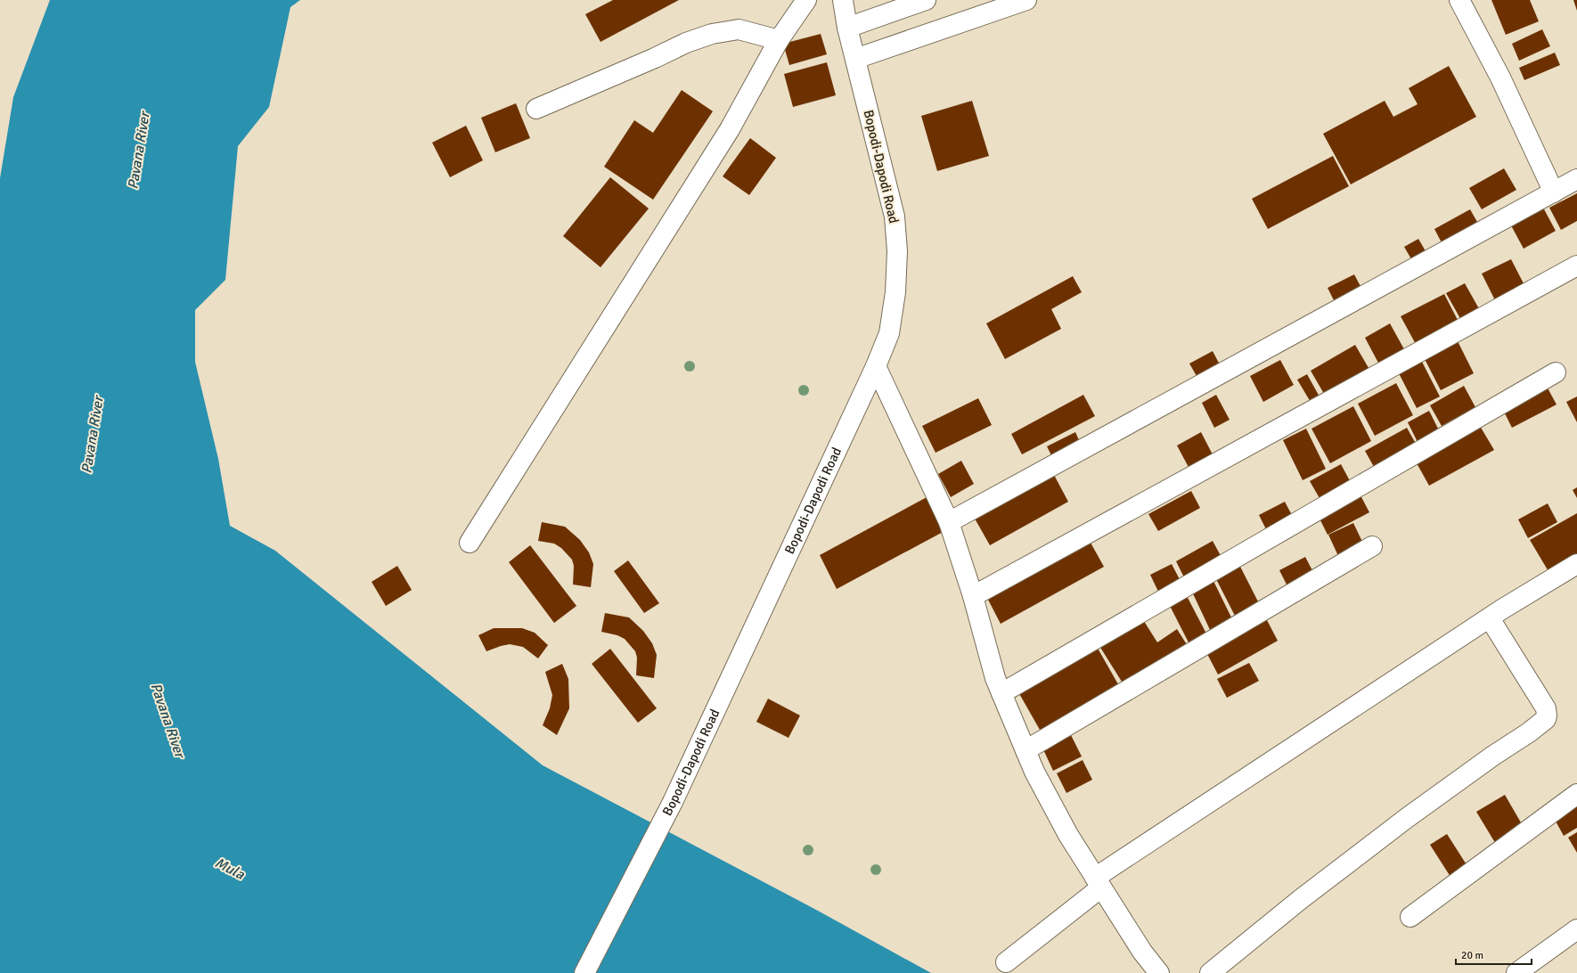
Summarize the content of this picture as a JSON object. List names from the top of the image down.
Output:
{
  "streets": {
    "street": ["Bopodi-Dapodi Road"]
  },
  "water": ["Pavana River", "Mula"],
  "scale_bar": "20 m"
}
